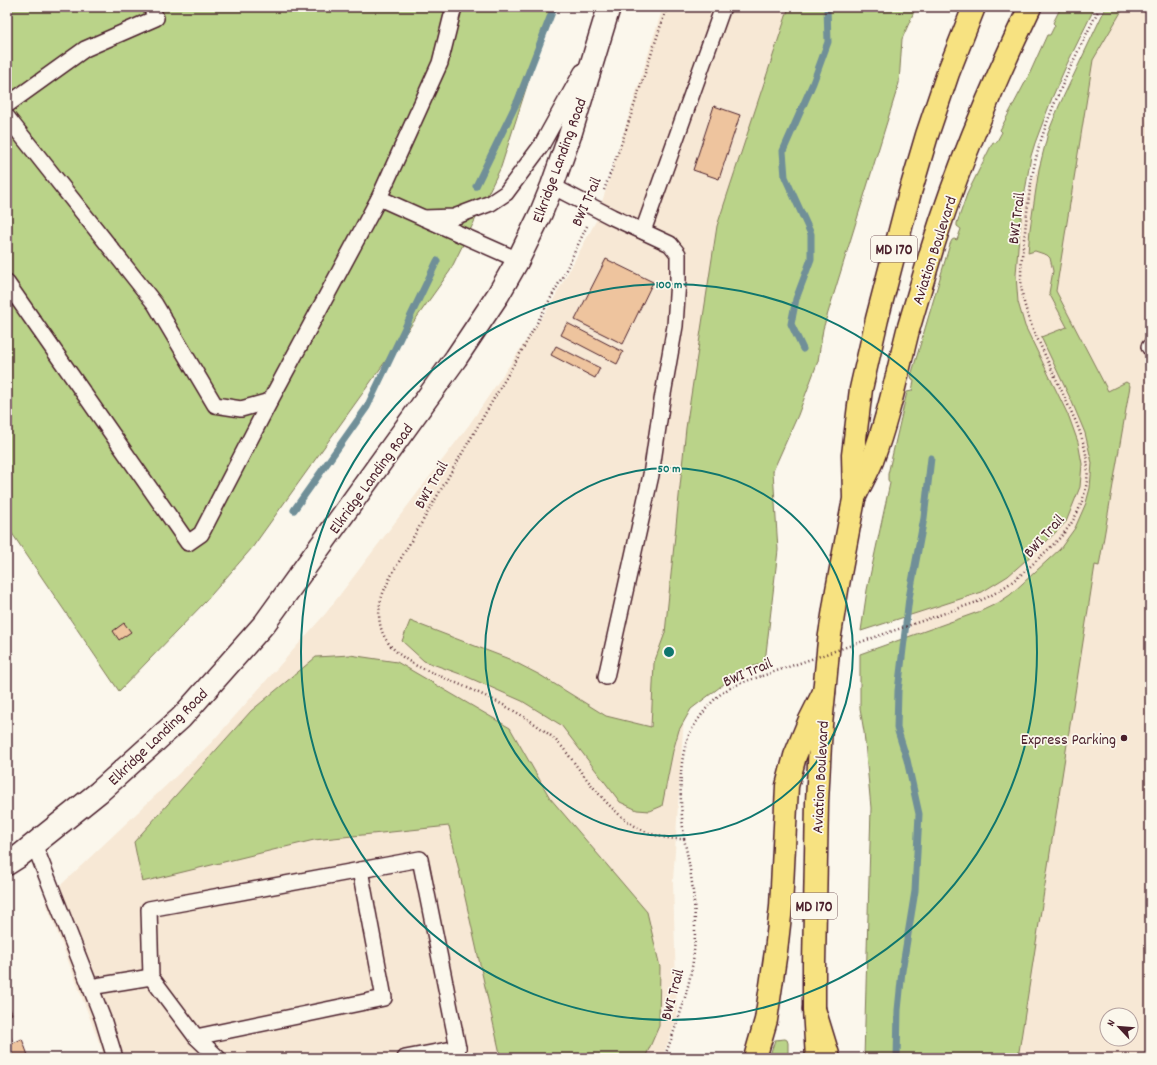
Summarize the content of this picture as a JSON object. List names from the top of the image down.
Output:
{
  "streets": {
    "main road": ["Elkridge Landing Road", "MD 170", "Aviation Boulevard"],
    "path": ["BWI Trail"]
  },
  "places": ["Express Parking"],
  "north": "top left",
  "rings": ["100 m", "50 m"]
}
